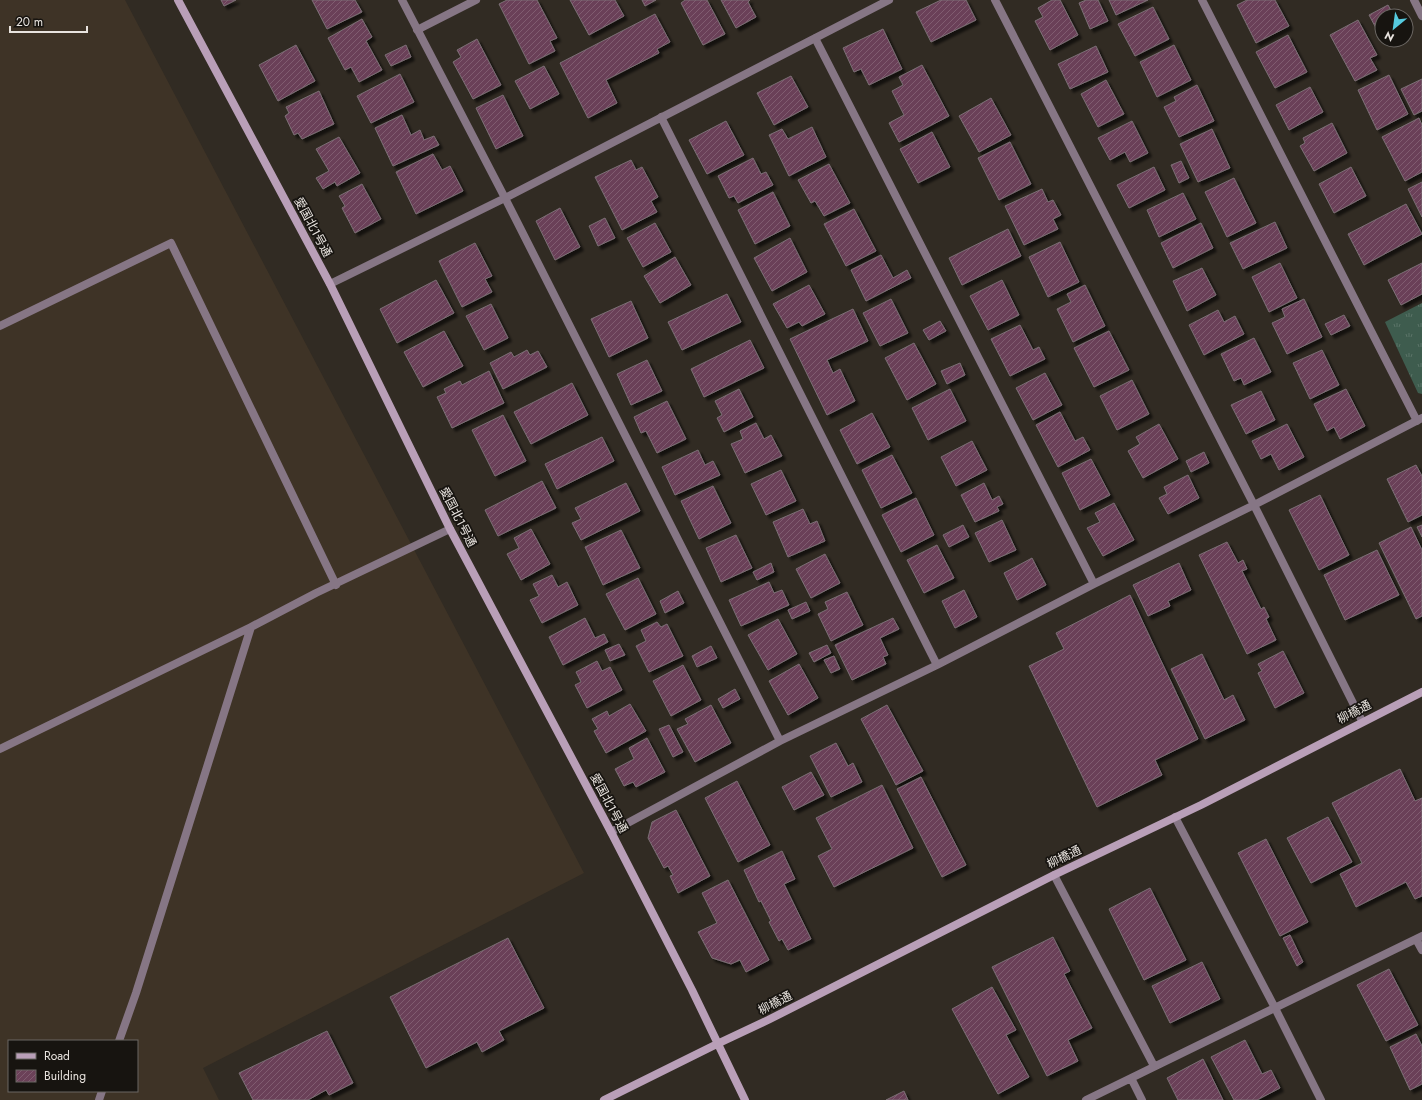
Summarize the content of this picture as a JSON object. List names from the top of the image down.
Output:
{
  "streets": {
    "street": ["愛国北1号通", "柳橋通"]
  },
  "crossings": [
    ["愛国北1号通", "柳橋通"]
  ],
  "legend": ["Road", "Building"],
  "scale_bar": "20 m",
  "north": "bottom left"
}
